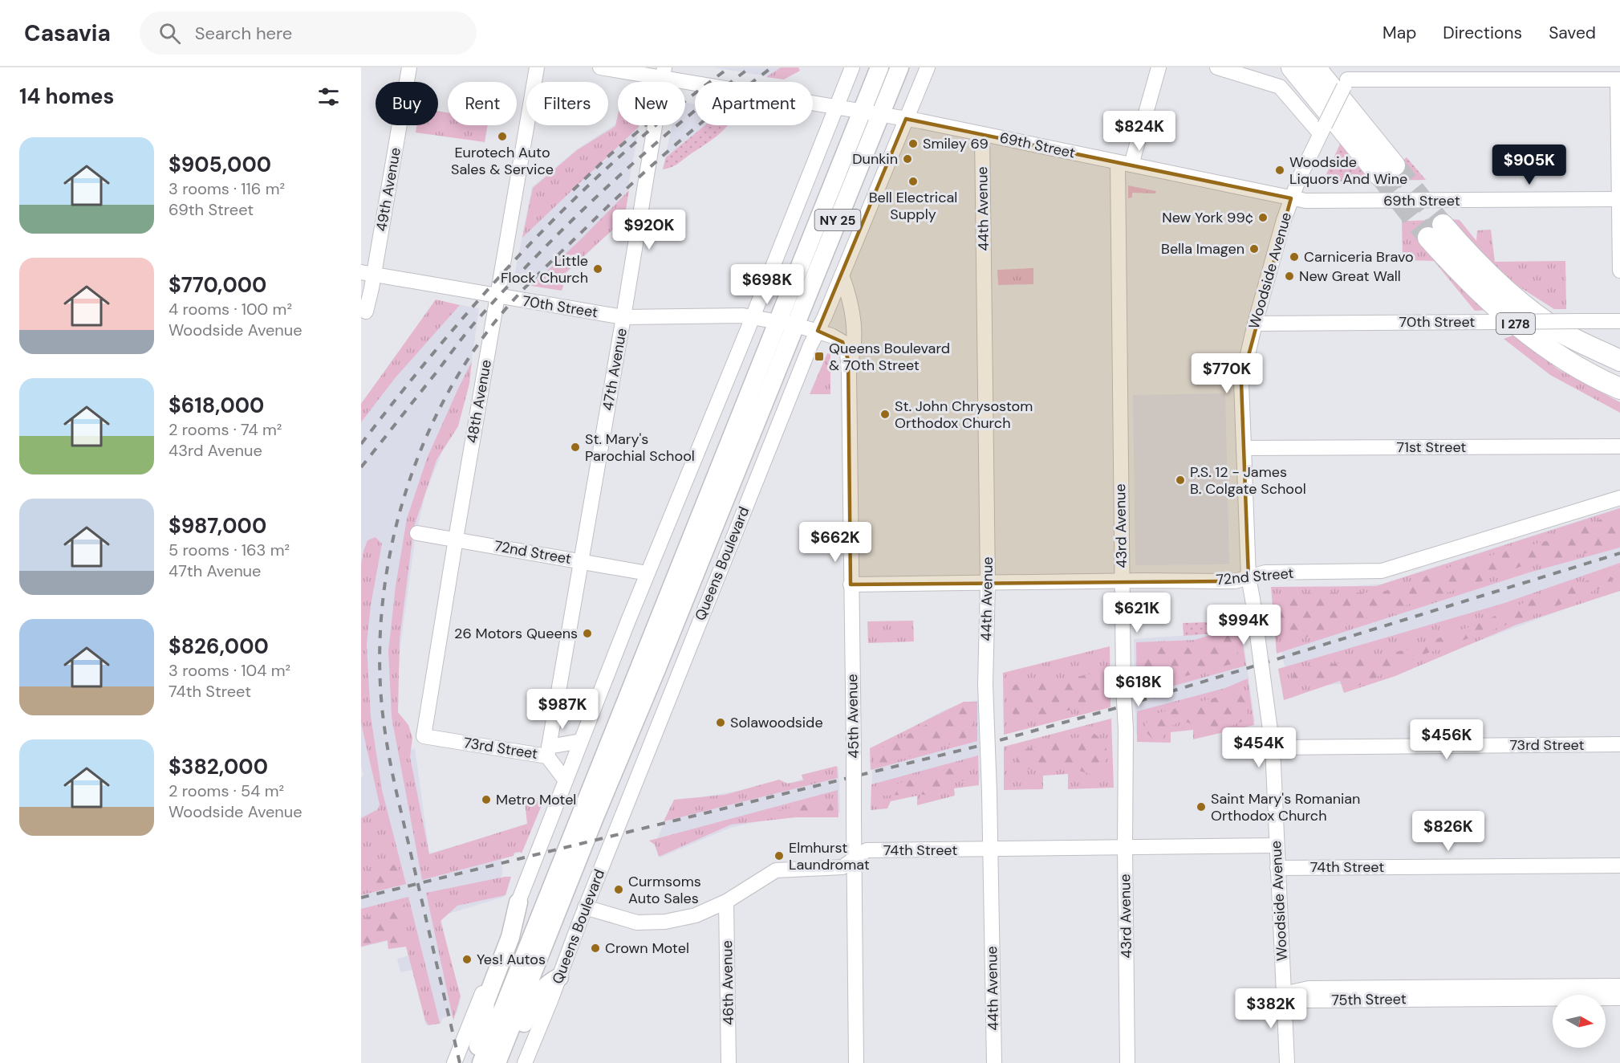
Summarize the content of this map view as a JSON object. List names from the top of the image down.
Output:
{
  "streets": {
    "highway": ["I 278"],
    "main road": ["NY 25", "Queens Boulevard"],
    "street": [
      "69th Street",
      "49th Avenue",
      "44th Avenue",
      "Woodside Avenue",
      "70th Street",
      "47th Avenue",
      "48th Avenue",
      "71st Street",
      "43rd Avenue",
      "72nd Street",
      "45th Avenue",
      "73rd Street",
      "74th Street",
      "46th Avenue",
      "75th Street"
    ]
  },
  "crossings": [
    ["69th Street", "44th Avenue"],
    ["69th Street", "NY 25"],
    ["69th Street", "Woodside Avenue"],
    ["69th Street", "47th Avenue"],
    ["69th Street", "43rd Avenue"],
    ["69th Street", "Queens Boulevard"],
    ["49th Avenue", "70th Street"],
    ["44th Avenue", "72nd Street"],
    ["44th Avenue", "74th Street"],
    ["NY 25", "70th Street"],
    ["Woodside Avenue", "70th Street"],
    ["Woodside Avenue", "71st Street"],
    ["Woodside Avenue", "72nd Street"],
    ["Woodside Avenue", "73rd Street"],
    ["Woodside Avenue", "74th Street"],
    ["Woodside Avenue", "75th Street"],
    ["70th Street", "47th Avenue"],
    ["70th Street", "48th Avenue"],
    ["70th Street", "Queens Boulevard"],
    ["70th Street", "45th Avenue"],
    ["47th Avenue", "72nd Street"],
    ["47th Avenue", "73rd Street"],
    ["48th Avenue", "72nd Street"],
    ["48th Avenue", "73rd Street"],
    ["43rd Avenue", "72nd Street"],
    ["43rd Avenue", "74th Street"],
    ["72nd Street", "45th Avenue"],
    ["Queens Boulevard", "45th Avenue"],
    ["Queens Boulevard", "74th Street"],
    ["45th Avenue", "74th Street"],
    ["74th Street", "46th Avenue"]
  ],
  "places": {
    "other": [
      "Eurotech Auto Sales & Service",
      "Smiley 69",
      "Dunkin",
      "Woodside Liquors And Wine",
      "Bell Electrical Supply",
      "New York 99¢",
      "Bella Imagen",
      "Carniceria Bravo",
      "Little Flock Church",
      "New Great Wall",
      "St. John Chrysostom Orthodox Church",
      "St. Mary's Parochial School",
      "P.S. 12 - James B. Colgate School",
      "26 Motors Queens",
      "Solawoodside",
      "Metro Motel",
      "Saint Mary's Romanian Orthodox Church",
      "Elmhurst Laundromat",
      "Curmsoms Auto Sales",
      "Crown Motel",
      "Yes! Autos"
    ],
    "transit": ["Queens Boulevard & 70th Street"]
  },
  "north": "right",
  "page": {
    "header": "Casavia",
    "search": "Search here",
    "nav": ["Map", "Directions", "Saved"],
    "heading": "14 homes",
    "chip": [
      "Buy",
      "Rent",
      "Filters",
      "New",
      "Apartment"
    ],
    "price": [
      "$824K",
      "$905K",
      "$920K",
      "$698K",
      "$770K",
      "$662K",
      "$621K",
      "$994K",
      "$618K",
      "$987K",
      "$456K",
      "$454K",
      "$826K",
      "$382K"
    ],
    "list": [
      {
        "name": "$905,000",
        "note": "3 rooms · 116 m² · 69th Street"
      },
      {
        "name": "$770,000",
        "note": "4 rooms · 100 m² · Woodside Avenue"
      },
      {
        "name": "$618,000",
        "note": "2 rooms · 74 m² · 43rd Avenue"
      },
      {
        "name": "$987,000",
        "note": "5 rooms · 163 m² · 47th Avenue"
      },
      {
        "name": "$826,000",
        "note": "3 rooms · 104 m² · 74th Street"
      },
      {
        "name": "$382,000",
        "note": "2 rooms · 54 m² · Woodside Avenue"
      }
    ]
  }
}
